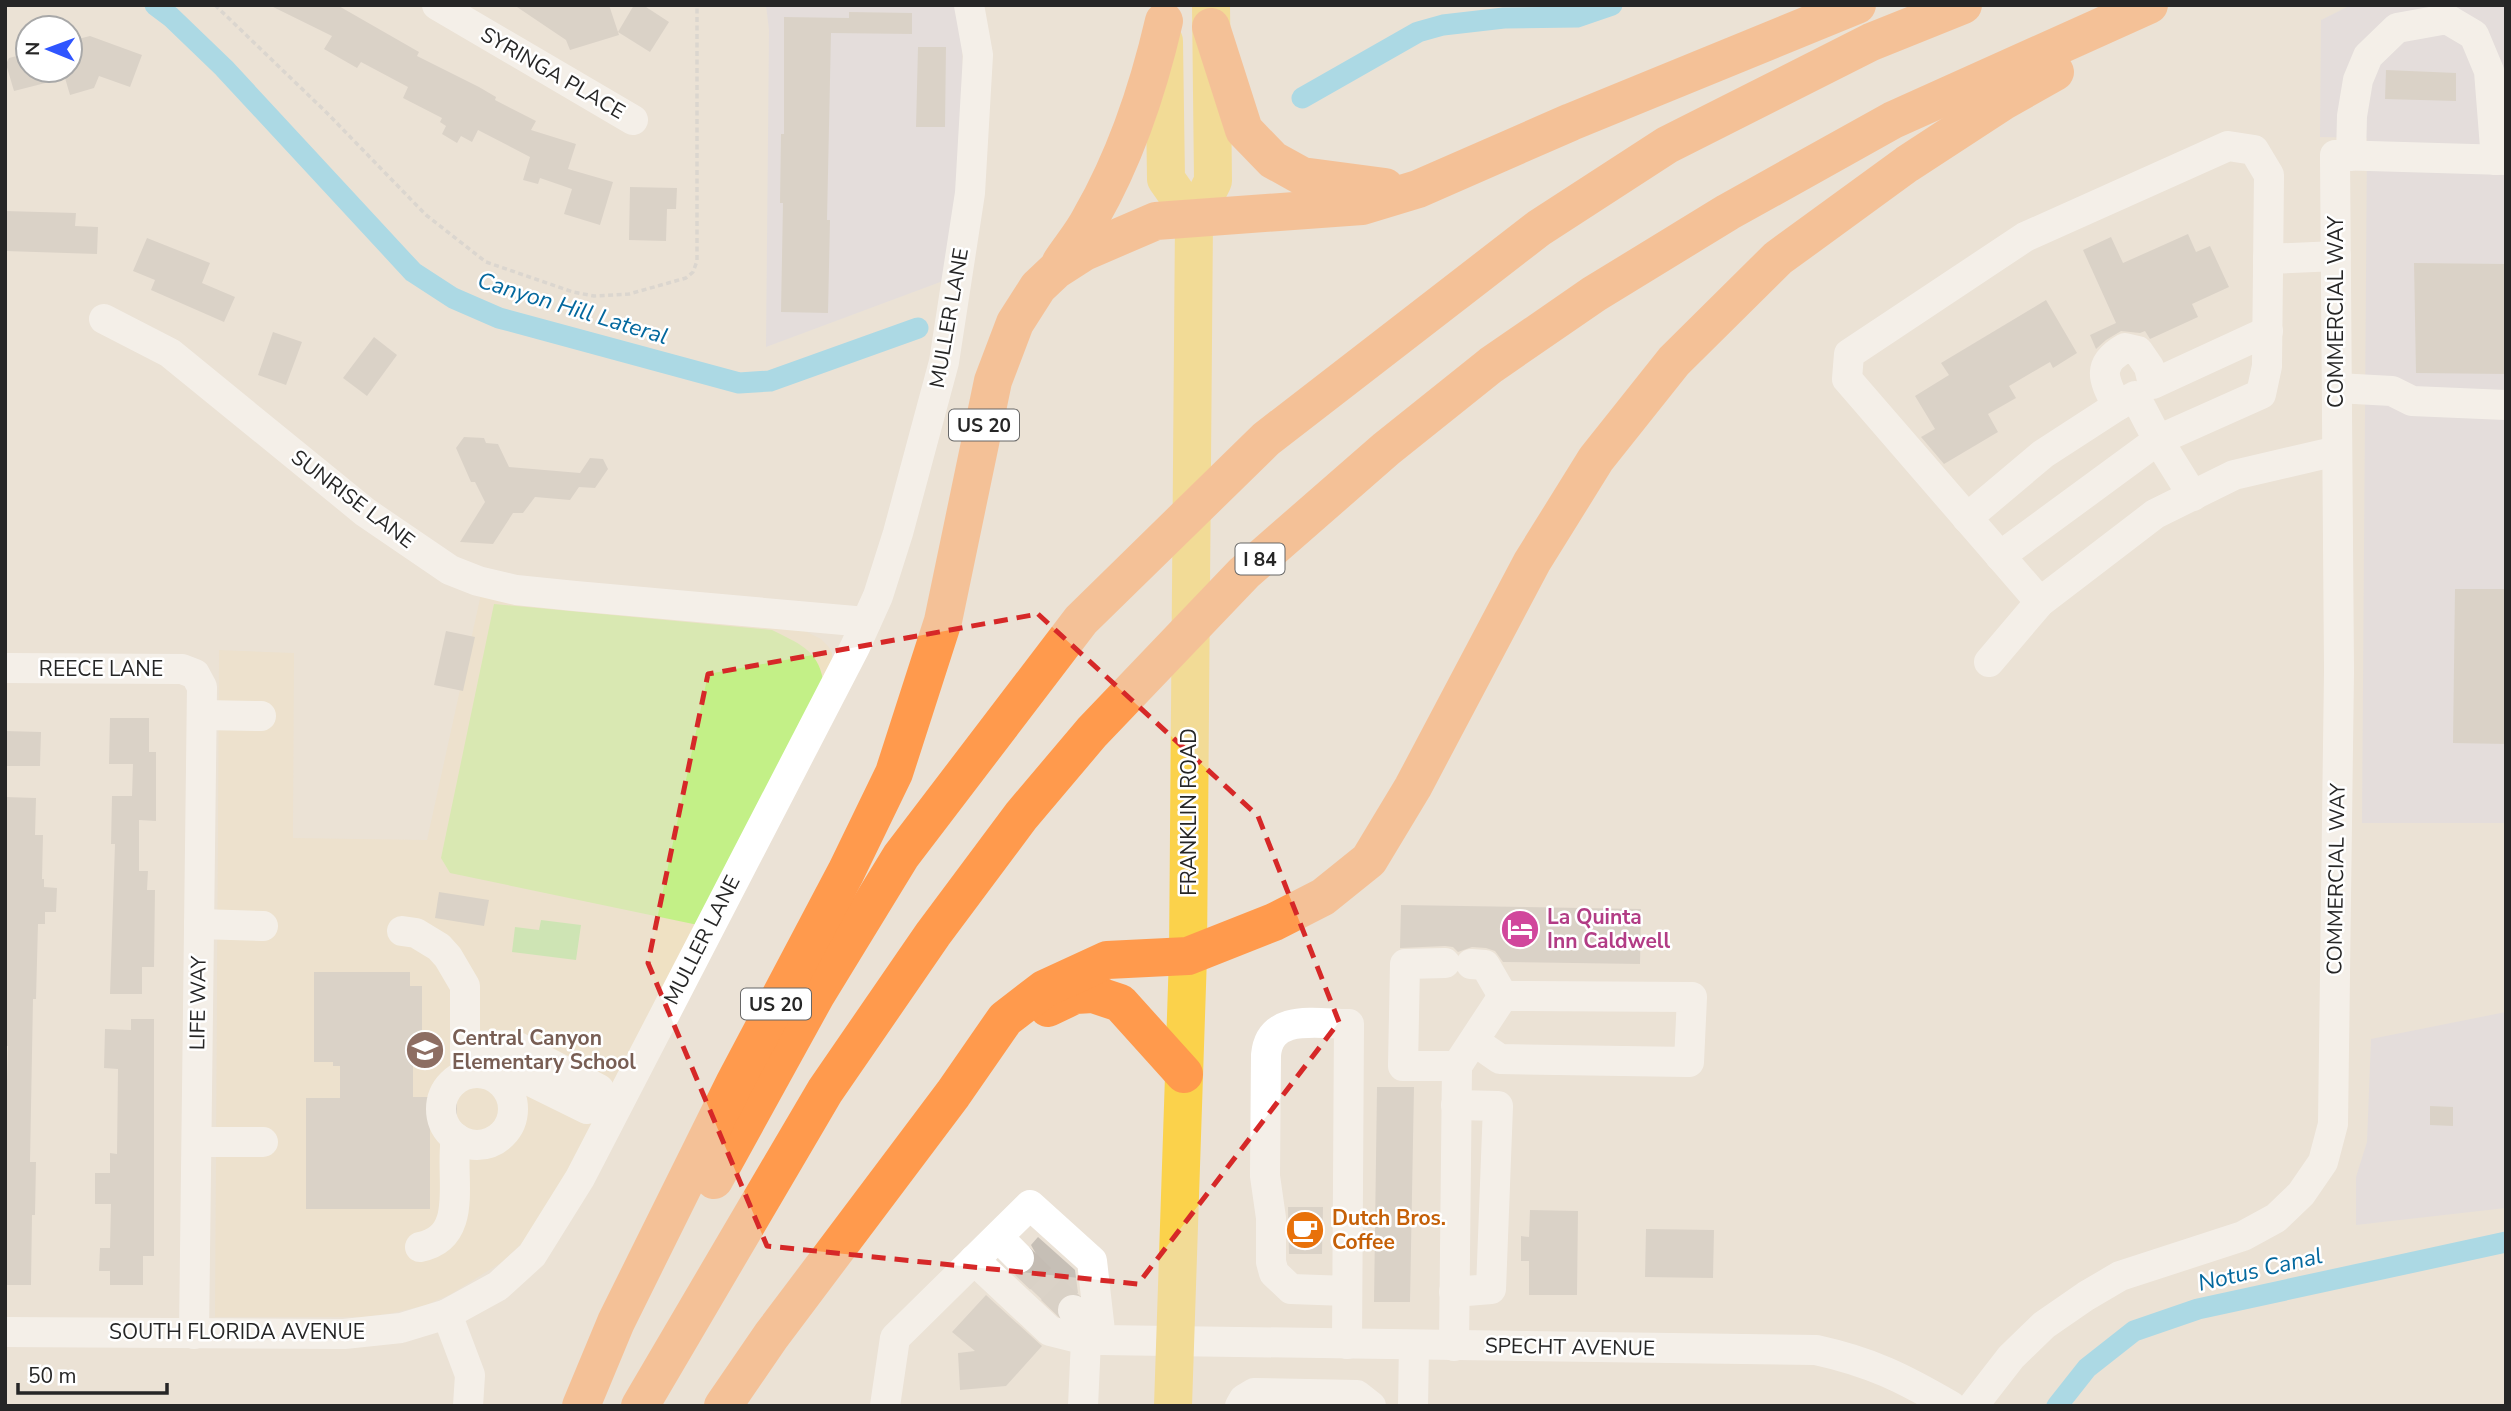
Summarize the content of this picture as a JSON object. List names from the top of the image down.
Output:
{
  "streets": {
    "highway": ["US 20", "I 84"],
    "main road": ["FRANKLIN ROAD"],
    "street": [
      "SYRINGA PLACE",
      "COMMERCIAL WAY",
      "MULLER LANE",
      "SUNRISE LANE",
      "REECE LANE",
      "LIFE WAY",
      "SOUTH FLORIDA AVENUE",
      "SPECHT AVENUE"
    ]
  },
  "crossings": [
    ["MULLER LANE", "SUNRISE LANE"],
    ["MULLER LANE", "SOUTH FLORIDA AVENUE"],
    ["US 20", "FRANKLIN ROAD"],
    ["REECE LANE", "LIFE WAY"],
    ["FRANKLIN ROAD", "SPECHT AVENUE"],
    ["LIFE WAY", "SOUTH FLORIDA AVENUE"]
  ],
  "water": ["Canyon Hill Lateral", "Notus Canal"],
  "places": {
    "hotel": ["La Quinta Inn Caldwell"],
    "school or university": ["Central Canyon Elementary School"],
    "cafe": ["Dutch Bros. Coffee"]
  },
  "scale_bar": "50 m",
  "north": "left"
}
